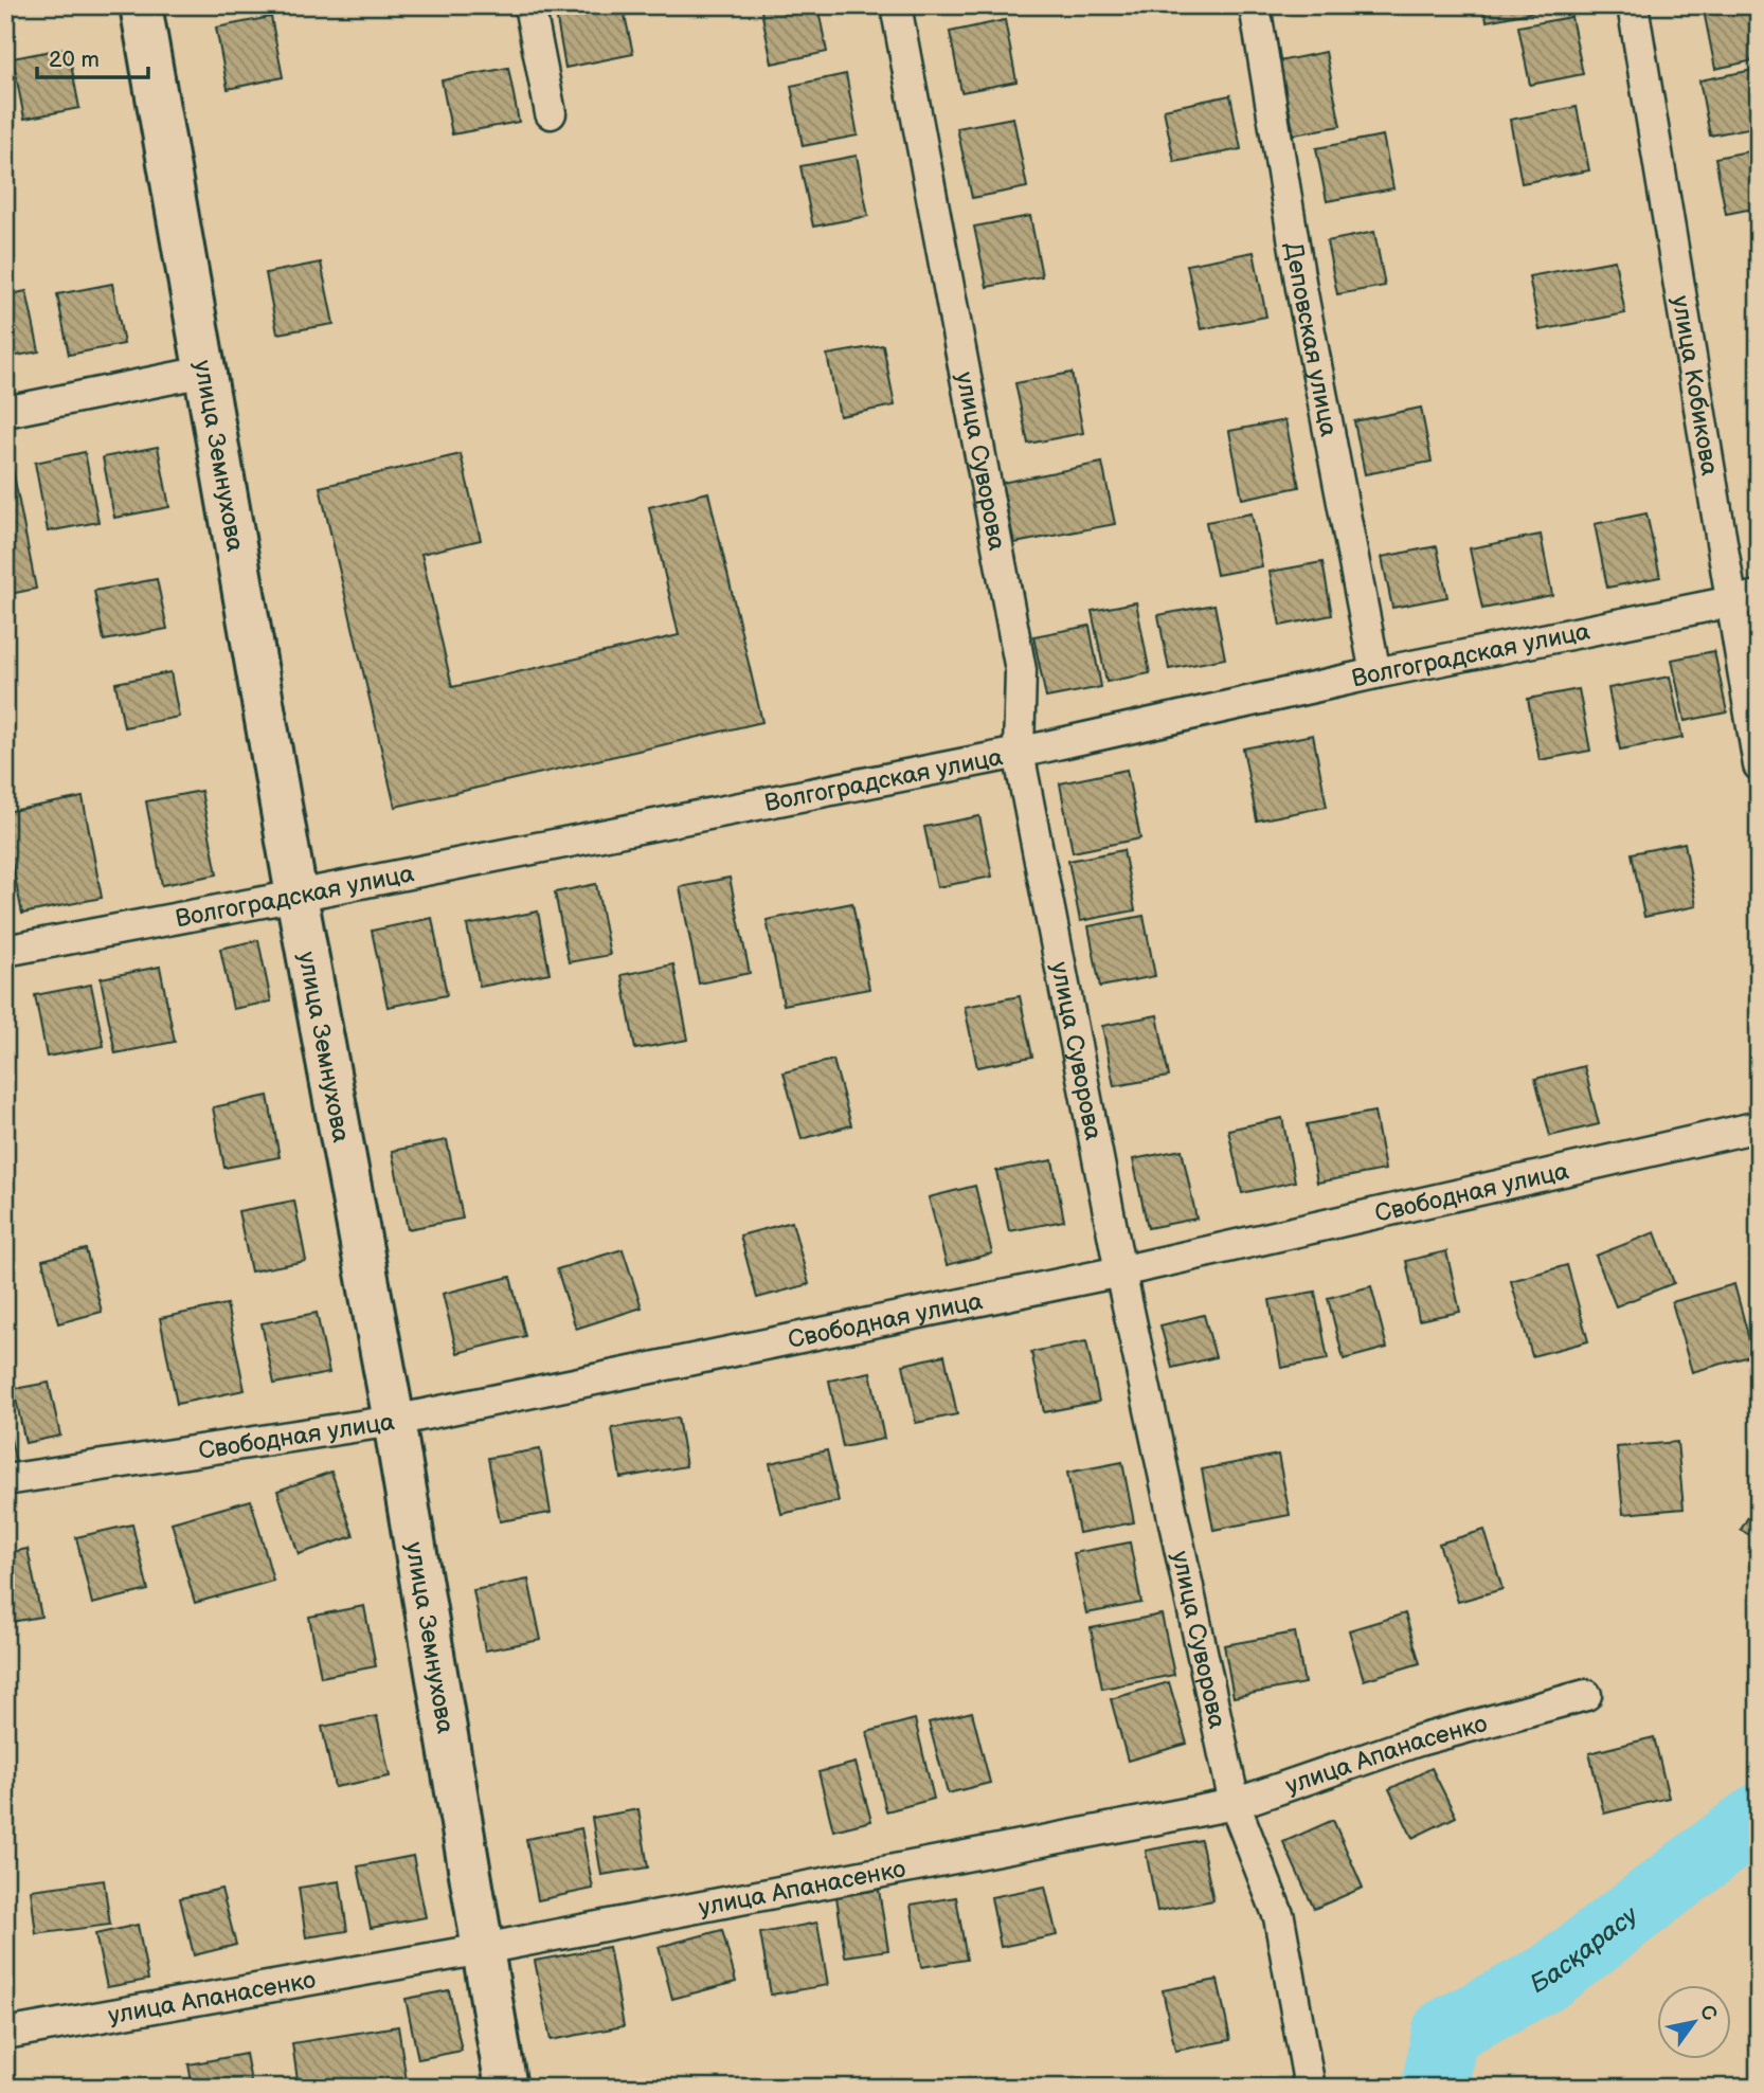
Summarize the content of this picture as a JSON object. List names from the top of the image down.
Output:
{
  "streets": {
    "street": [
      "Деповская улица",
      "улица Кобикова",
      "улица Земнухова",
      "улица Суворова",
      "Волгоградская улица",
      "Свободная улица",
      "улица Апанасенко"
    ]
  },
  "crossings": [
    ["Деповская улица", "Волгоградская улица"],
    ["улица Кобикова", "Волгоградская улица"],
    ["улица Земнухова", "Волгоградская улица"],
    ["улица Земнухова", "Свободная улица"],
    ["улица Земнухова", "улица Апанасенко"],
    ["улица Суворова", "Волгоградская улица"],
    ["улица Суворова", "Свободная улица"],
    ["улица Суворова", "улица Апанасенко"]
  ],
  "water": ["Басқарасу"],
  "scale_bar": "20 m",
  "north": "top right"
}
